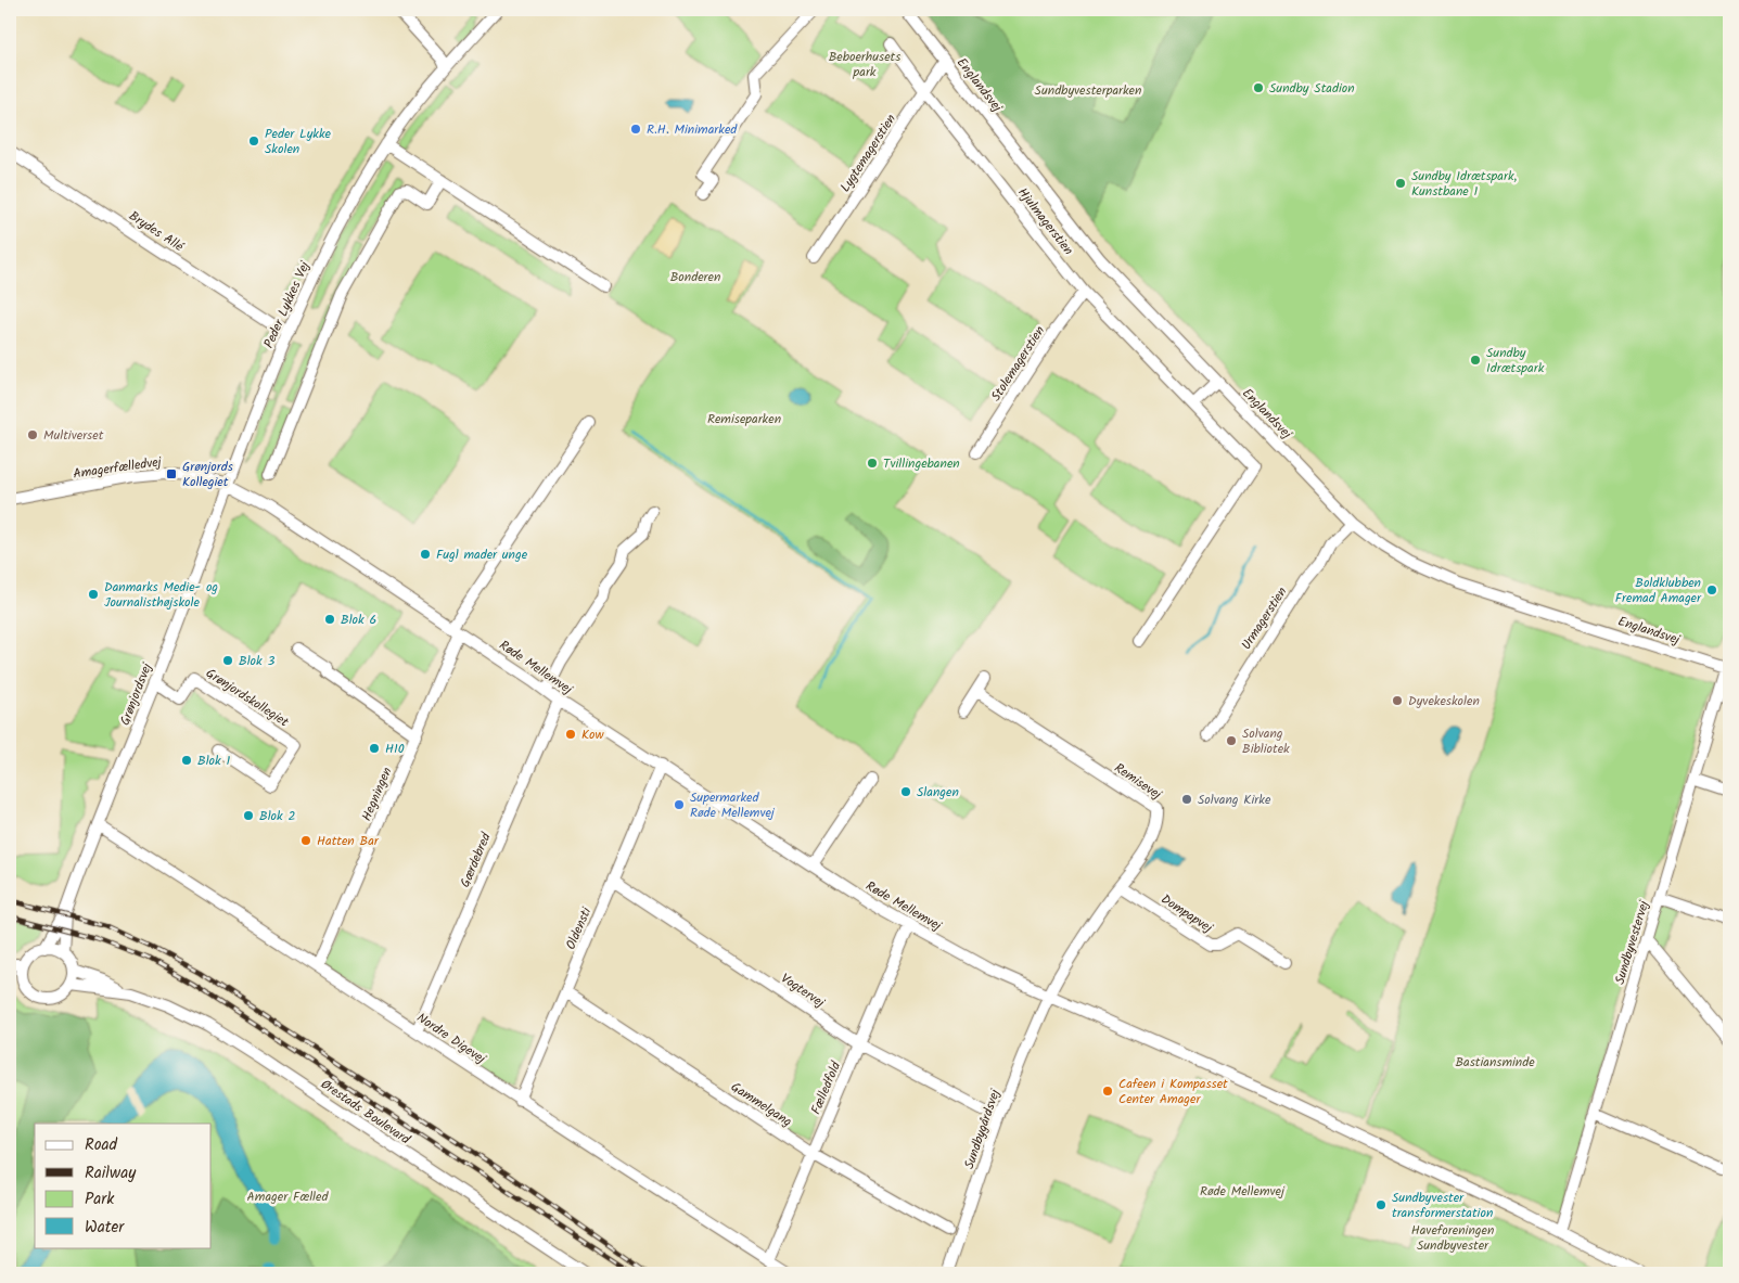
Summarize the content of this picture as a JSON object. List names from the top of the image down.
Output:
{
  "streets": {
    "street": [
      "Englandsvej",
      "Lygtemagerstien",
      "Hjulmagerstien",
      "Brydes Allé",
      "Peder Lykkes Vej",
      "Stolemagerstien",
      "Amagerfælledvej",
      "Urmagerstien",
      "Røde Mellemvej",
      "Grønjordsvej",
      "Grønjordskollegiet",
      "Remisevej",
      "Hegningen",
      "Gærdebred",
      "Dompapvej",
      "Oldensti",
      "Sundbyvestervej",
      "Vogtervej",
      "Nordre Digevej",
      "Fælledfold",
      "Gammelgang",
      "Ørestads Boulevard",
      "Sundbygårdsvej"
    ]
  },
  "crossings": [
    ["Englandsvej", "Lygtemagerstien"],
    ["Englandsvej", "Urmagerstien"],
    ["Englandsvej", "Sundbyvestervej"],
    ["Lygtemagerstien", "Hjulmagerstien"],
    ["Hjulmagerstien", "Stolemagerstien"],
    ["Brydes Allé", "Peder Lykkes Vej"],
    ["Peder Lykkes Vej", "Amagerfælledvej"],
    ["Peder Lykkes Vej", "Røde Mellemvej"],
    ["Peder Lykkes Vej", "Grønjordsvej"],
    ["Amagerfælledvej", "Røde Mellemvej"],
    ["Amagerfælledvej", "Grønjordsvej"],
    ["Røde Mellemvej", "Grønjordsvej"],
    ["Røde Mellemvej", "Remisevej"],
    ["Røde Mellemvej", "Hegningen"],
    ["Røde Mellemvej", "Gærdebred"],
    ["Røde Mellemvej", "Oldensti"],
    ["Røde Mellemvej", "Sundbyvestervej"],
    ["Røde Mellemvej", "Fælledfold"],
    ["Røde Mellemvej", "Sundbygårdsvej"],
    ["Grønjordsvej", "Grønjordskollegiet"],
    ["Grønjordsvej", "Nordre Digevej"],
    ["Grønjordsvej", "Ørestads Boulevard"],
    ["Remisevej", "Dompapvej"],
    ["Remisevej", "Sundbygårdsvej"],
    ["Hegningen", "Nordre Digevej"],
    ["Gærdebred", "Nordre Digevej"],
    ["Oldensti", "Vogtervej"],
    ["Oldensti", "Nordre Digevej"],
    ["Oldensti", "Gammelgang"],
    ["Vogtervej", "Fælledfold"],
    ["Nordre Digevej", "Fælledfold"],
    ["Fælledfold", "Gammelgang"]
  ],
  "parks": [
    "Beboerhusets park",
    "Sundbyvesterparken",
    "Bonderen",
    "Remiseparken",
    "Bastiansminde",
    "Røde Mellemvej",
    "Amager Fælled",
    "Haveforeningen Sundbyvester"
  ],
  "places": {
    "other": [
      "Sundby Stadion",
      "R.H. Minimarked",
      "Peder Lykke Skolen",
      "Sundby Idrætspark, Kunstbane 1",
      "Sundby Idrætspark",
      "Multiverset",
      "Tvillingebanen",
      "Fugl mader unge",
      "Boldklubben Fremad Amager",
      "Danmarks Medie- og Journalisthøjskole",
      "Blok 6",
      "Blok 3",
      "Dyvekeskolen",
      "Kow",
      "Solvang Bibliotek",
      "H10",
      "Blok 1",
      "Slangen",
      "Solvang Kirke",
      "Supermarked Røde Mellemvej",
      "Blok 2",
      "Hatten Bar",
      "Cafeen i Kompasset Center Amager",
      "Sundbyvester transformerstation"
    ],
    "transit": ["Grønjords Kollegiet"]
  },
  "legend": [
    "Road",
    "Railway",
    "Park",
    "Water"
  ]
}
